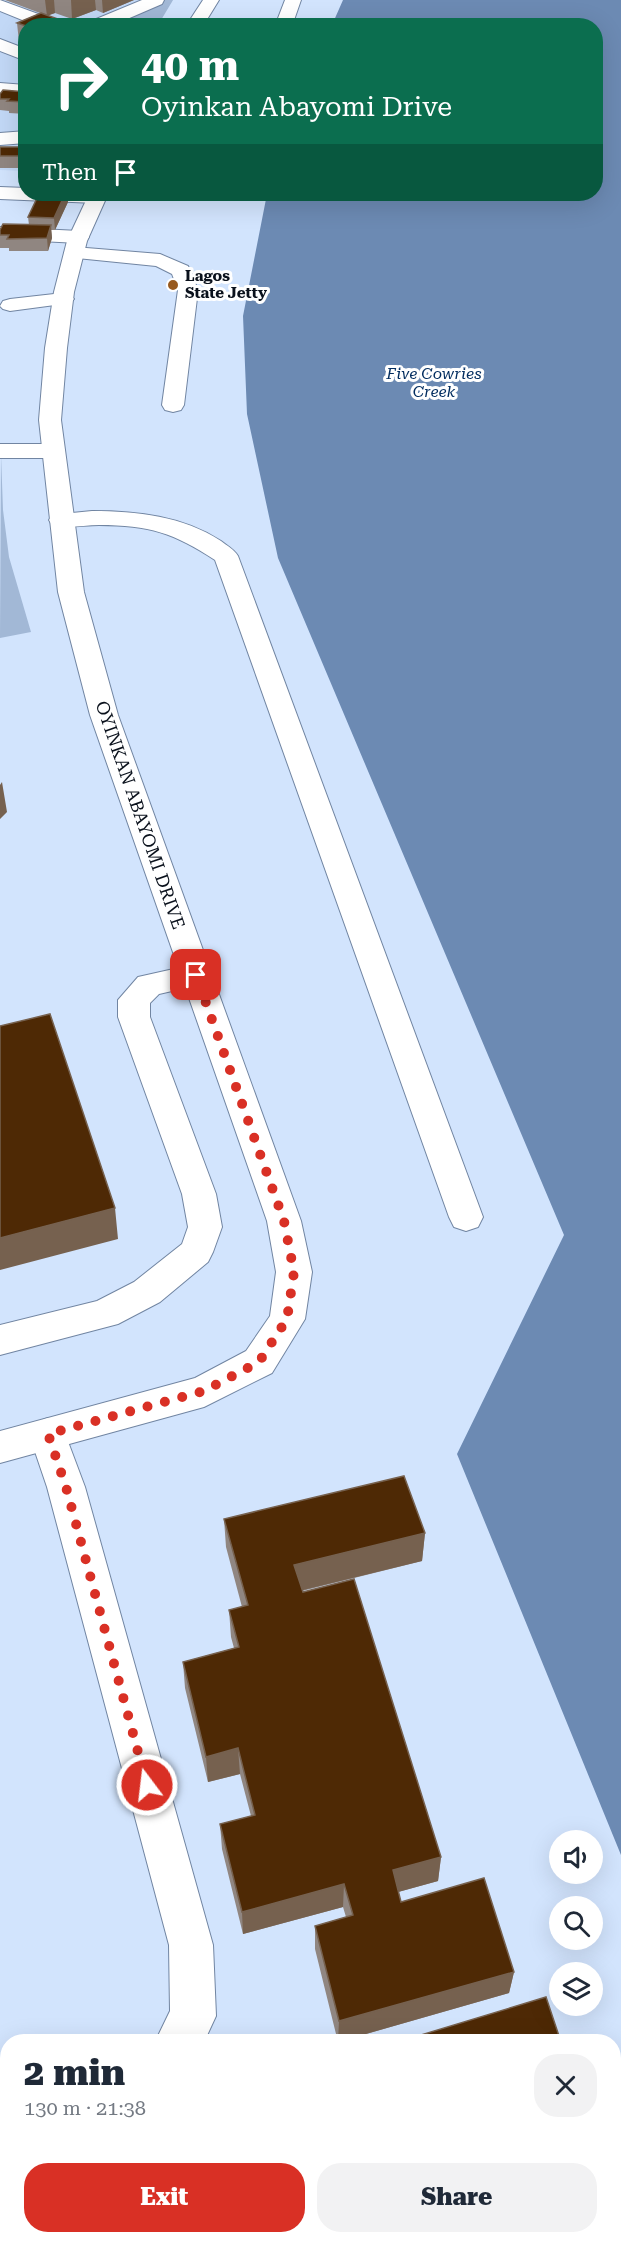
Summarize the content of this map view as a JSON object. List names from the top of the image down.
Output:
{
  "streets": {
    "street": ["OYINKAN ABAYOMI DRIVE"]
  },
  "water": ["Five Cowries Creek"],
  "places": ["Lagos State Jetty"],
  "page": {
    "turn": ["40 m", "Oyinkan Abayomi Drive"],
    "then": "Then",
    "heading": ["2 min", "130 m · 21:38"],
    "buttons": ["Exit", "Share"]
  }
}
